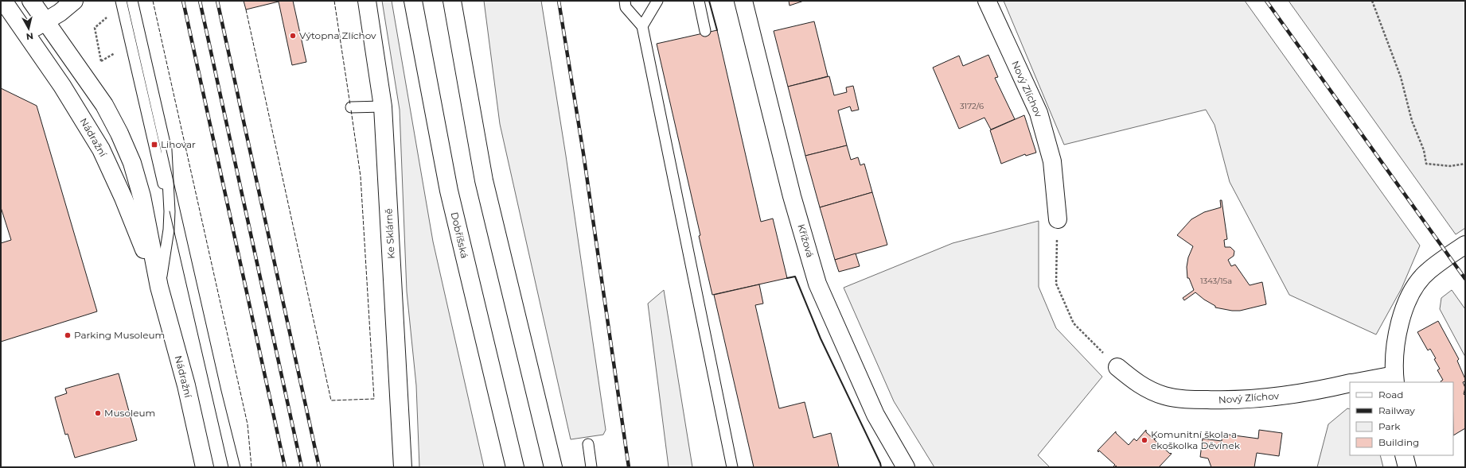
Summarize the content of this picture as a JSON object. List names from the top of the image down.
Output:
{
  "streets": {
    "main road": [
      "Nový Zlíchov",
      "Nádražní",
      "Ke Sklárně",
      "Dobříšská",
      "Křížová"
    ]
  },
  "places": {
    "other": [
      "Výtopna Zlíchov",
      "Parking Musoleum",
      "Musoleum",
      "Komunitní škola a ekoškolka Děvínek"
    ],
    "transit": ["Lihovar"]
  },
  "house_numbers": ["3172/6", "1343/15a"],
  "legend": [
    "Road",
    "Railway",
    "Park",
    "Building"
  ],
  "north": "bottom"
}
